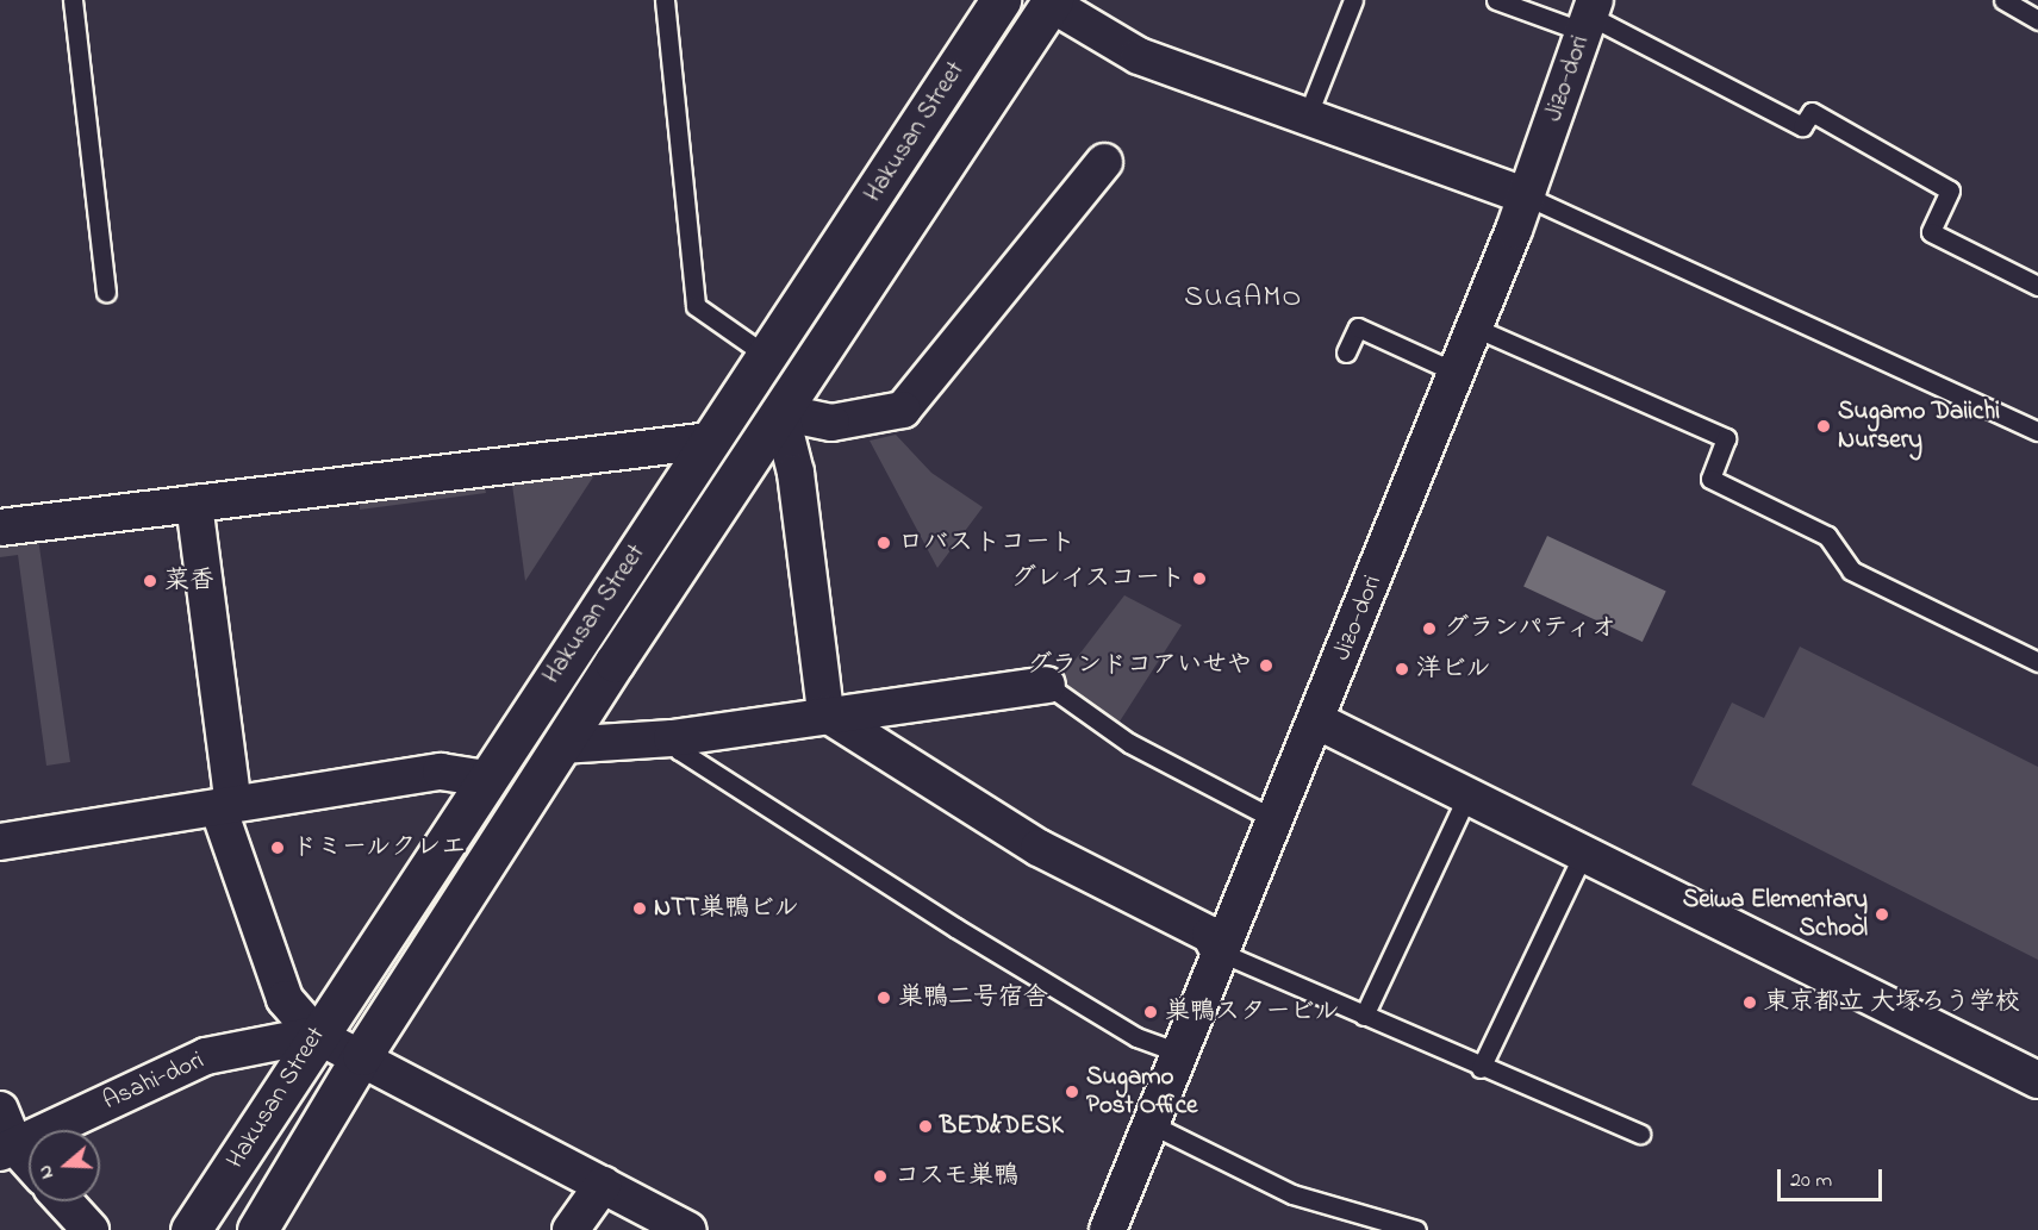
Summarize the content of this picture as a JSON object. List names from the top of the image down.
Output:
{
  "streets": {
    "highway": ["Hakusan Street"],
    "street": ["Jizo-dori", "Asahi-dori"]
  },
  "crossings": [
    ["Hakusan Street", "Asahi-dori"]
  ],
  "districts": ["SUGAMO"],
  "places": [
    "Sugamo Daiichi Nursery",
    "ロバストコート",
    "グレイスコート",
    "菜香",
    "グランパティオ",
    "グランドコアいせや",
    "洋ビル",
    "ドミールクレエ",
    "NTT巣鴨ビル",
    "Seiwa Elementary School",
    "巣鴨二号宿舎",
    "東京都立 大塚ろう学校",
    "巣鴨スタービル",
    "Sugamo Post Office",
    "BED&DESK",
    "コスモ巣鴨"
  ],
  "scale_bar": "20 m",
  "north": "left"
}
